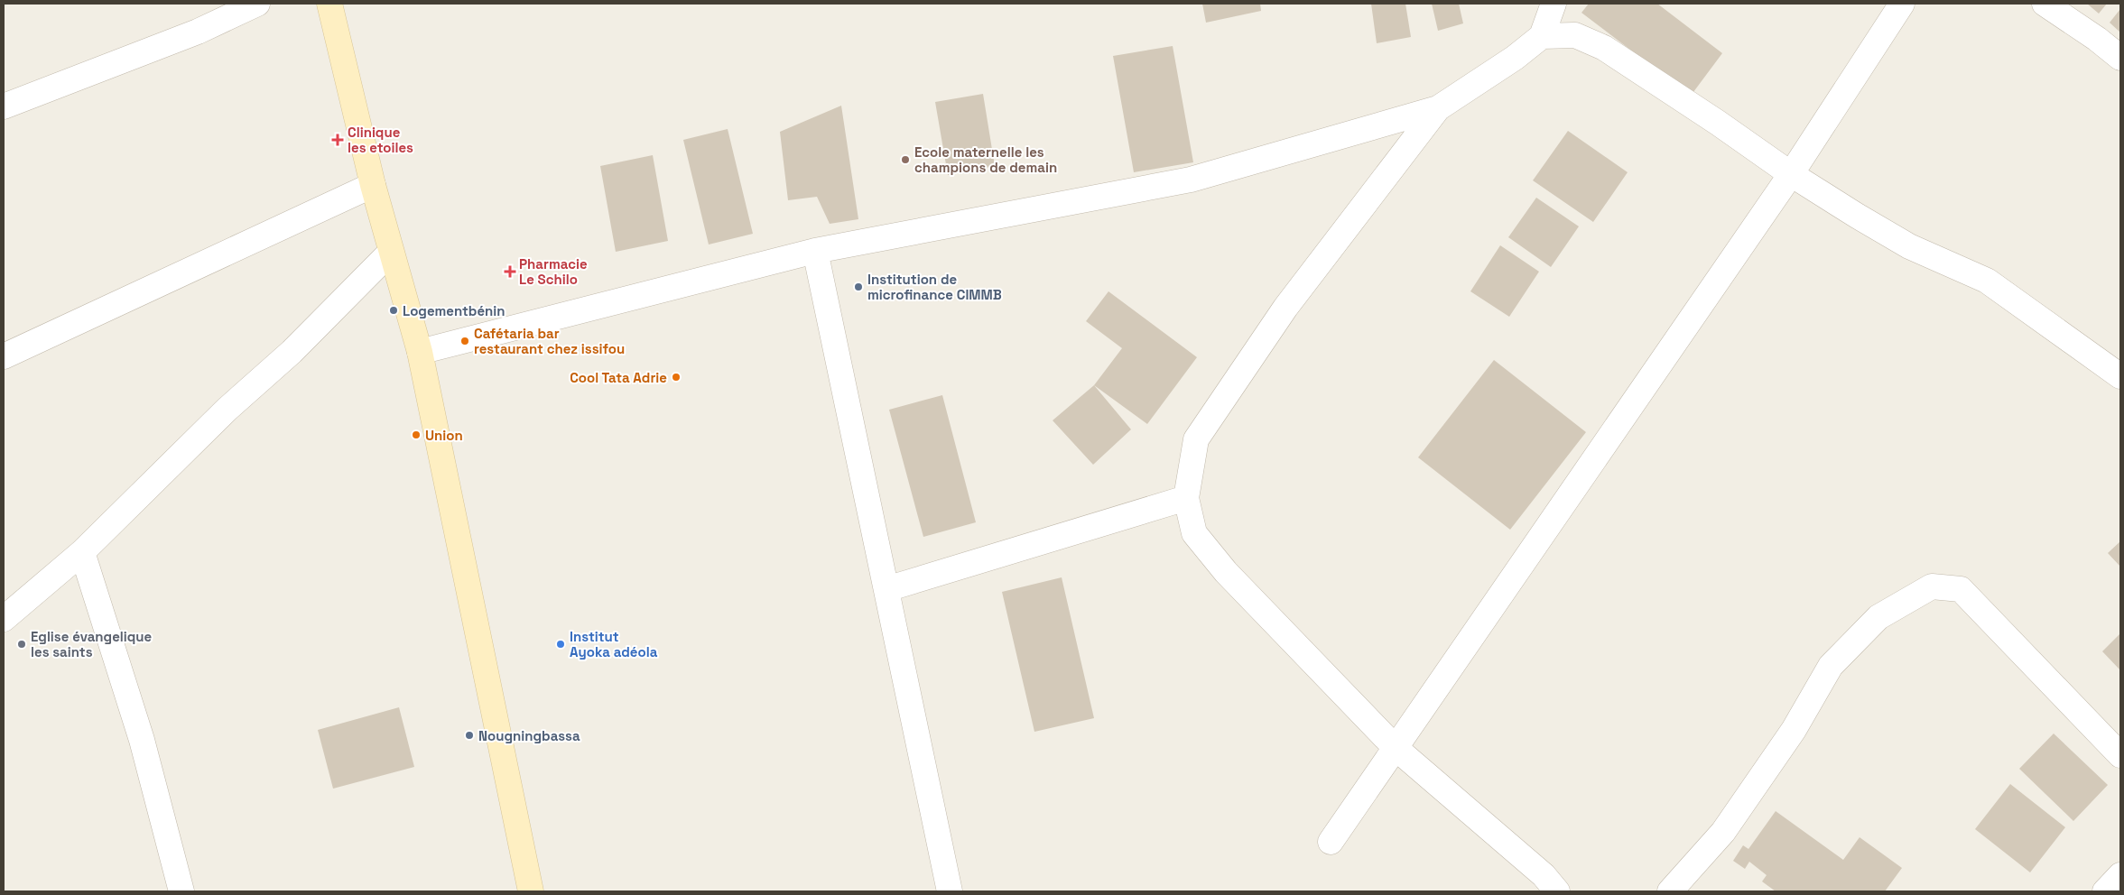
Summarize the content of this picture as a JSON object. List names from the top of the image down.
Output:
{
  "places": {
    "health": ["Clinique les etoiles", "Pharmacie Le Schilo"],
    "other": [
      "Ecole maternelle les champions de demain",
      "Institution de microfinance CIMMB",
      "Logementbénin",
      "Cafétaria bar restaurant chez issifou",
      "Cool Tata Adrie",
      "Union",
      "Eglise évangelique les saints",
      "Institut Ayoka adéola",
      "Nougningbassa"
    ]
  }
}
